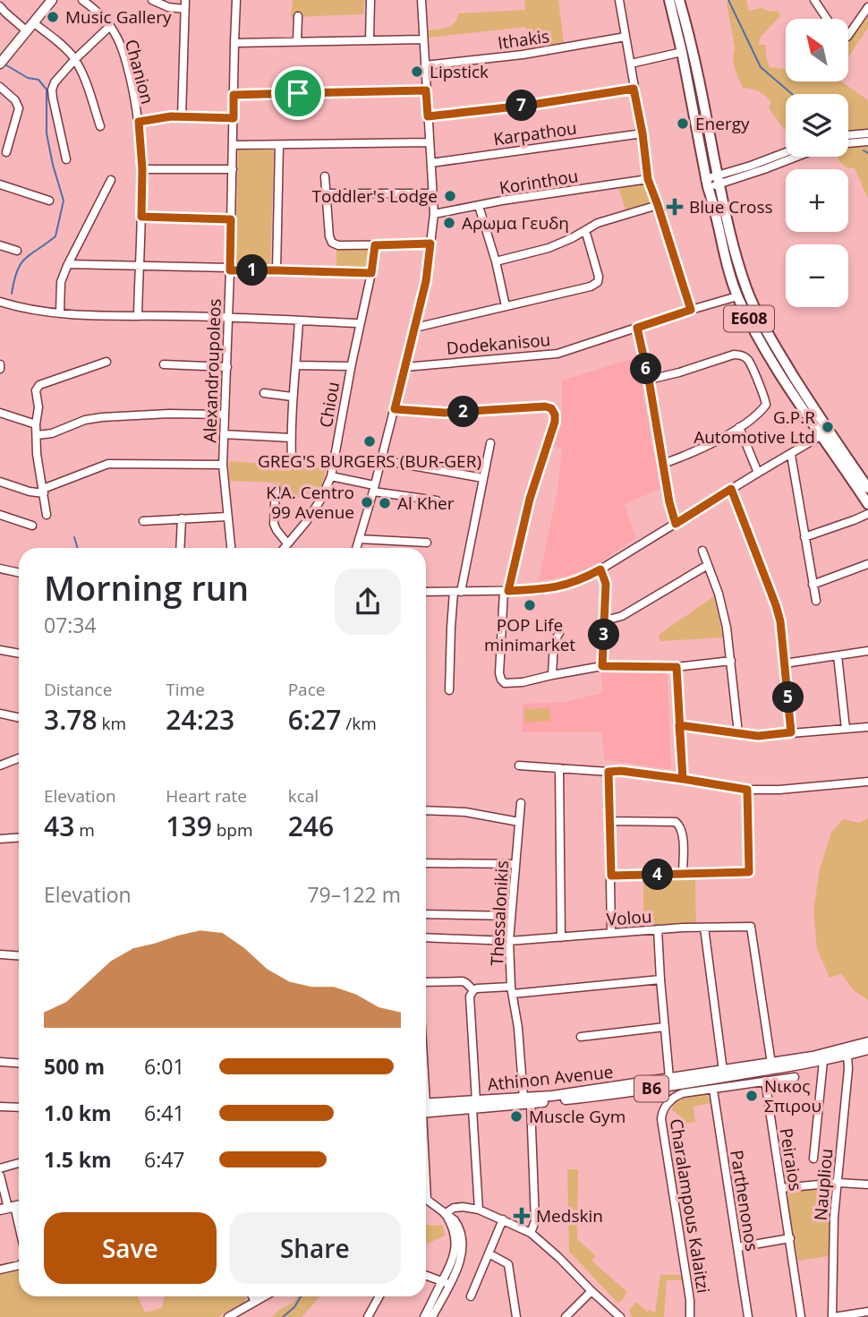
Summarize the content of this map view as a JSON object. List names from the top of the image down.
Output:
{
  "streets": {
    "highway": ["E608"],
    "main road": ["Athinon Avenue", "B6"],
    "street": [
      "Ithakis",
      "Chanion",
      "Karpathou",
      "Korinthou",
      "Dodekanisou",
      "Alexandroupoleos",
      "Chiou",
      "Thessalonikis",
      "Volou",
      "Peiraios",
      "Naupliou",
      "Parthenonos",
      "Charalampous Kalaitzi"
    ]
  },
  "crossings": [
    ["E608", "Dodekanisou"],
    ["Thessalonikis", "Volou"],
    ["Thessalonikis", "Athinon Avenue"],
    ["Volou", "Athinon Avenue"],
    ["Athinon Avenue", "Naupliou"]
  ],
  "places": {
    "other": [
      "Music Gallery",
      "Lipstick",
      "Energy",
      "Toddler's Lodge",
      "Αρωμα Γευδη",
      "G.P.R Automotive Ltd",
      "GREG'S BURGERS (BUR-GER)",
      "K.A. Centro 99 Avenue",
      "Al Kher",
      "POP Life minimarket",
      "Νικος Σπιρου",
      "Muscle Gym"
    ],
    "health": ["Blue Cross", "Medskin"]
  },
  "north": "top left",
  "page": {
    "map_buttons": ["+", "−"],
    "pins": [
      "7",
      "1",
      "6",
      "2",
      "3",
      "5",
      "4"
    ],
    "heading": ["Morning run", "07:34"],
    "stats": [
      ["Distance", "3.78 km"],
      ["Time", "24:23"],
      ["Pace", "6:27 /km"],
      ["Elevation", "43 m"],
      ["Heart rate", "139 bpm"],
      ["kcal", "246"]
    ],
    "chart": ["Elevation", "79–122 m"],
    "list": [
      {
        "name": "500 m",
        "note": "6:01"
      },
      {
        "name": "1.0 km",
        "note": "6:41"
      },
      {
        "name": "1.5 km",
        "note": "6:47"
      }
    ],
    "buttons": ["Save", "Share"]
  }
}
